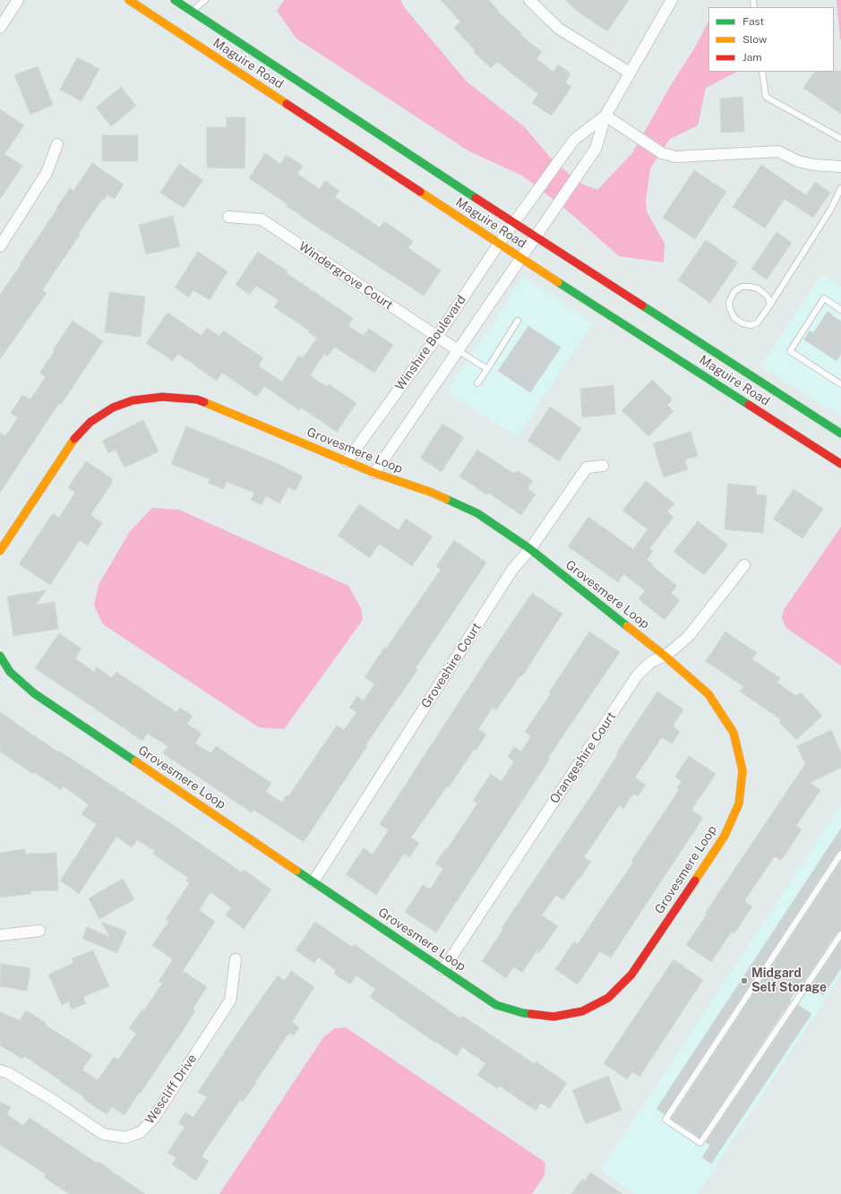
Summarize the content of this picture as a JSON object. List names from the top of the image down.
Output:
{
  "streets": {
    "street": [
      "Maguire Road",
      "Windergrove Court",
      "Winshire Boulevard",
      "Grovesmere Loop",
      "Groveshire Court",
      "Orangeshire Court",
      "Wescliff Drive"
    ]
  },
  "crossings": [
    ["Maguire Road", "Winshire Boulevard"],
    ["Windergrove Court", "Winshire Boulevard"],
    ["Winshire Boulevard", "Grovesmere Loop"],
    ["Grovesmere Loop", "Groveshire Court"],
    ["Grovesmere Loop", "Orangeshire Court"]
  ],
  "places": ["Midgard Self Storage"],
  "legend": ["Fast", "Slow", "Jam"]
}
